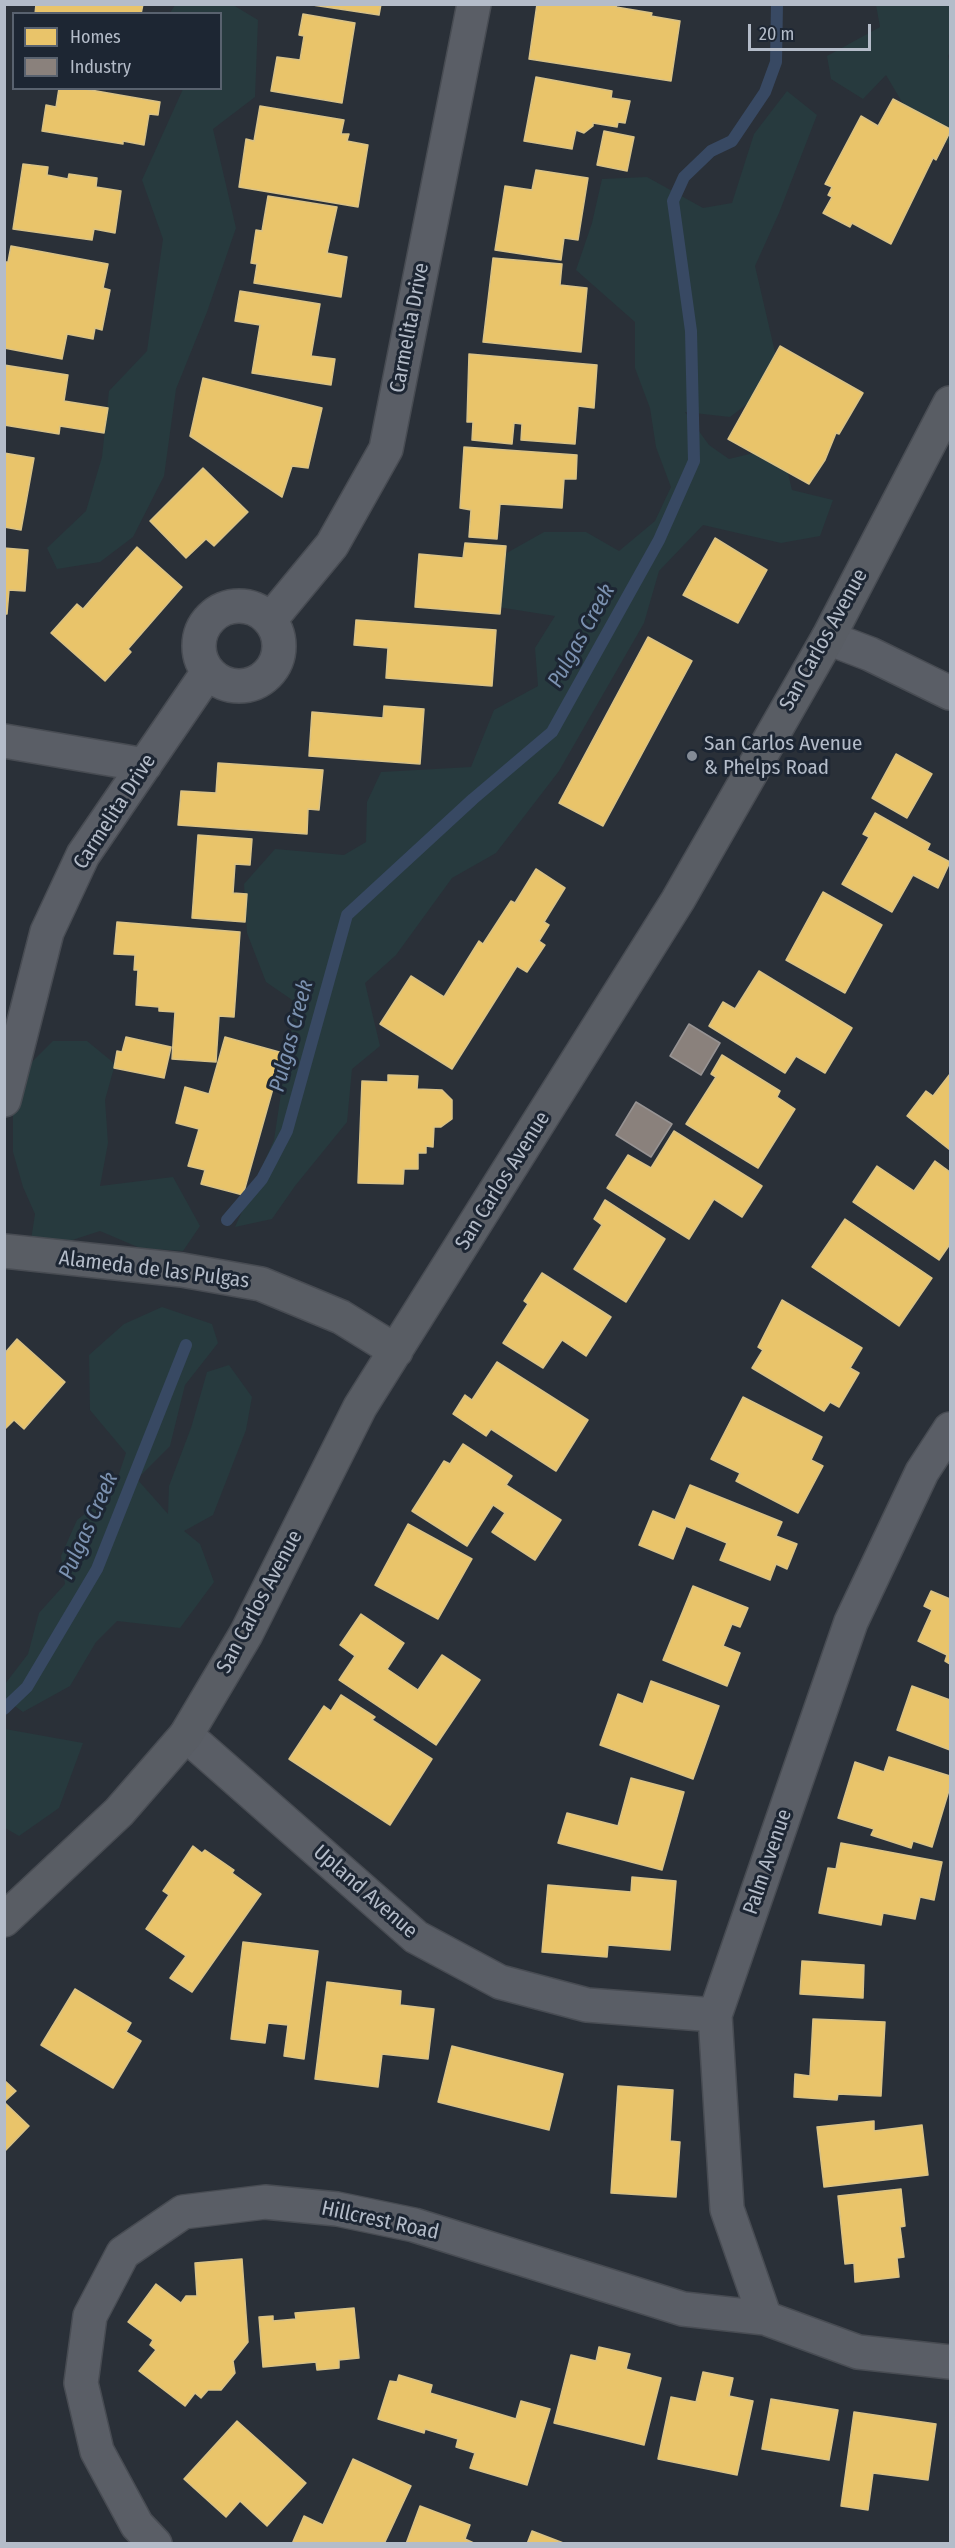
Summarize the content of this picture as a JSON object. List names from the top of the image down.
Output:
{
  "streets": {
    "main road": ["San Carlos Avenue", "Alameda de las Pulgas"],
    "street": [
      "Carmelita Drive",
      "Palm Avenue",
      "Upland Avenue",
      "Hillcrest Road"
    ]
  },
  "crossings": [
    ["San Carlos Avenue", "Alameda de las Pulgas"],
    ["San Carlos Avenue", "Upland Avenue"],
    ["Palm Avenue", "Upland Avenue"],
    ["Palm Avenue", "Hillcrest Road"]
  ],
  "water": ["Pulgas Creek"],
  "places": ["San Carlos Avenue & Phelps Road"],
  "legend": ["Homes", "Industry"],
  "scale_bar": "20 m"
}
